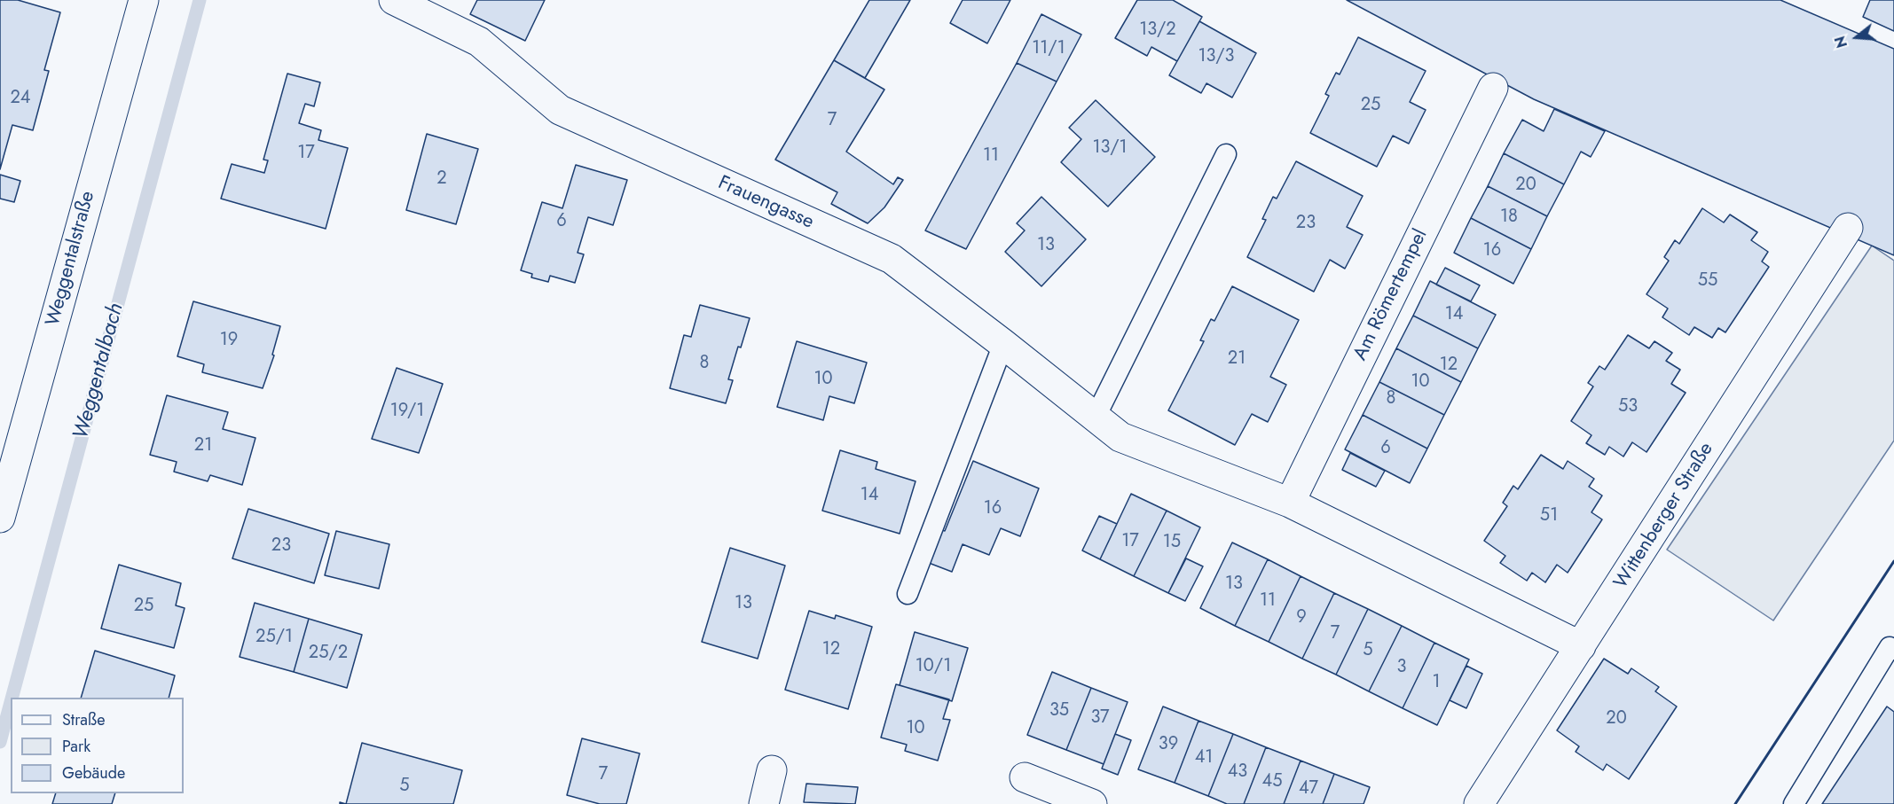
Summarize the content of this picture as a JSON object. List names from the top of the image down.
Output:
{
  "streets": {
    "street": [
      "Frauengasse",
      "Weggentalstraße",
      "Am Römertempel",
      "Wittenberger Straße"
    ]
  },
  "crossings": [
    ["Frauengasse", "Am Römertempel"]
  ],
  "water": ["Weggentalbach"],
  "house_numbers": [
    "13/2",
    "11/1",
    "13/3",
    "24",
    "25",
    "7",
    "13/1",
    "17",
    "11",
    "2",
    "20",
    "18",
    "6",
    "23",
    "13",
    "16",
    "55",
    "14",
    "19",
    "21",
    "8",
    "12",
    "10",
    "10",
    "8",
    "53",
    "19/1",
    "21",
    "6",
    "14",
    "16",
    "51",
    "17",
    "15",
    "23",
    "13",
    "11",
    "13",
    "25",
    "9",
    "7",
    "25/1",
    "12",
    "5",
    "25/2",
    "10/1",
    "3",
    "1",
    "35",
    "37",
    "20",
    "10",
    "39",
    "41",
    "43",
    "7",
    "45",
    "5",
    "47"
  ],
  "legend": ["Straße", "Park", "Gebäude"],
  "north": "left"
}
